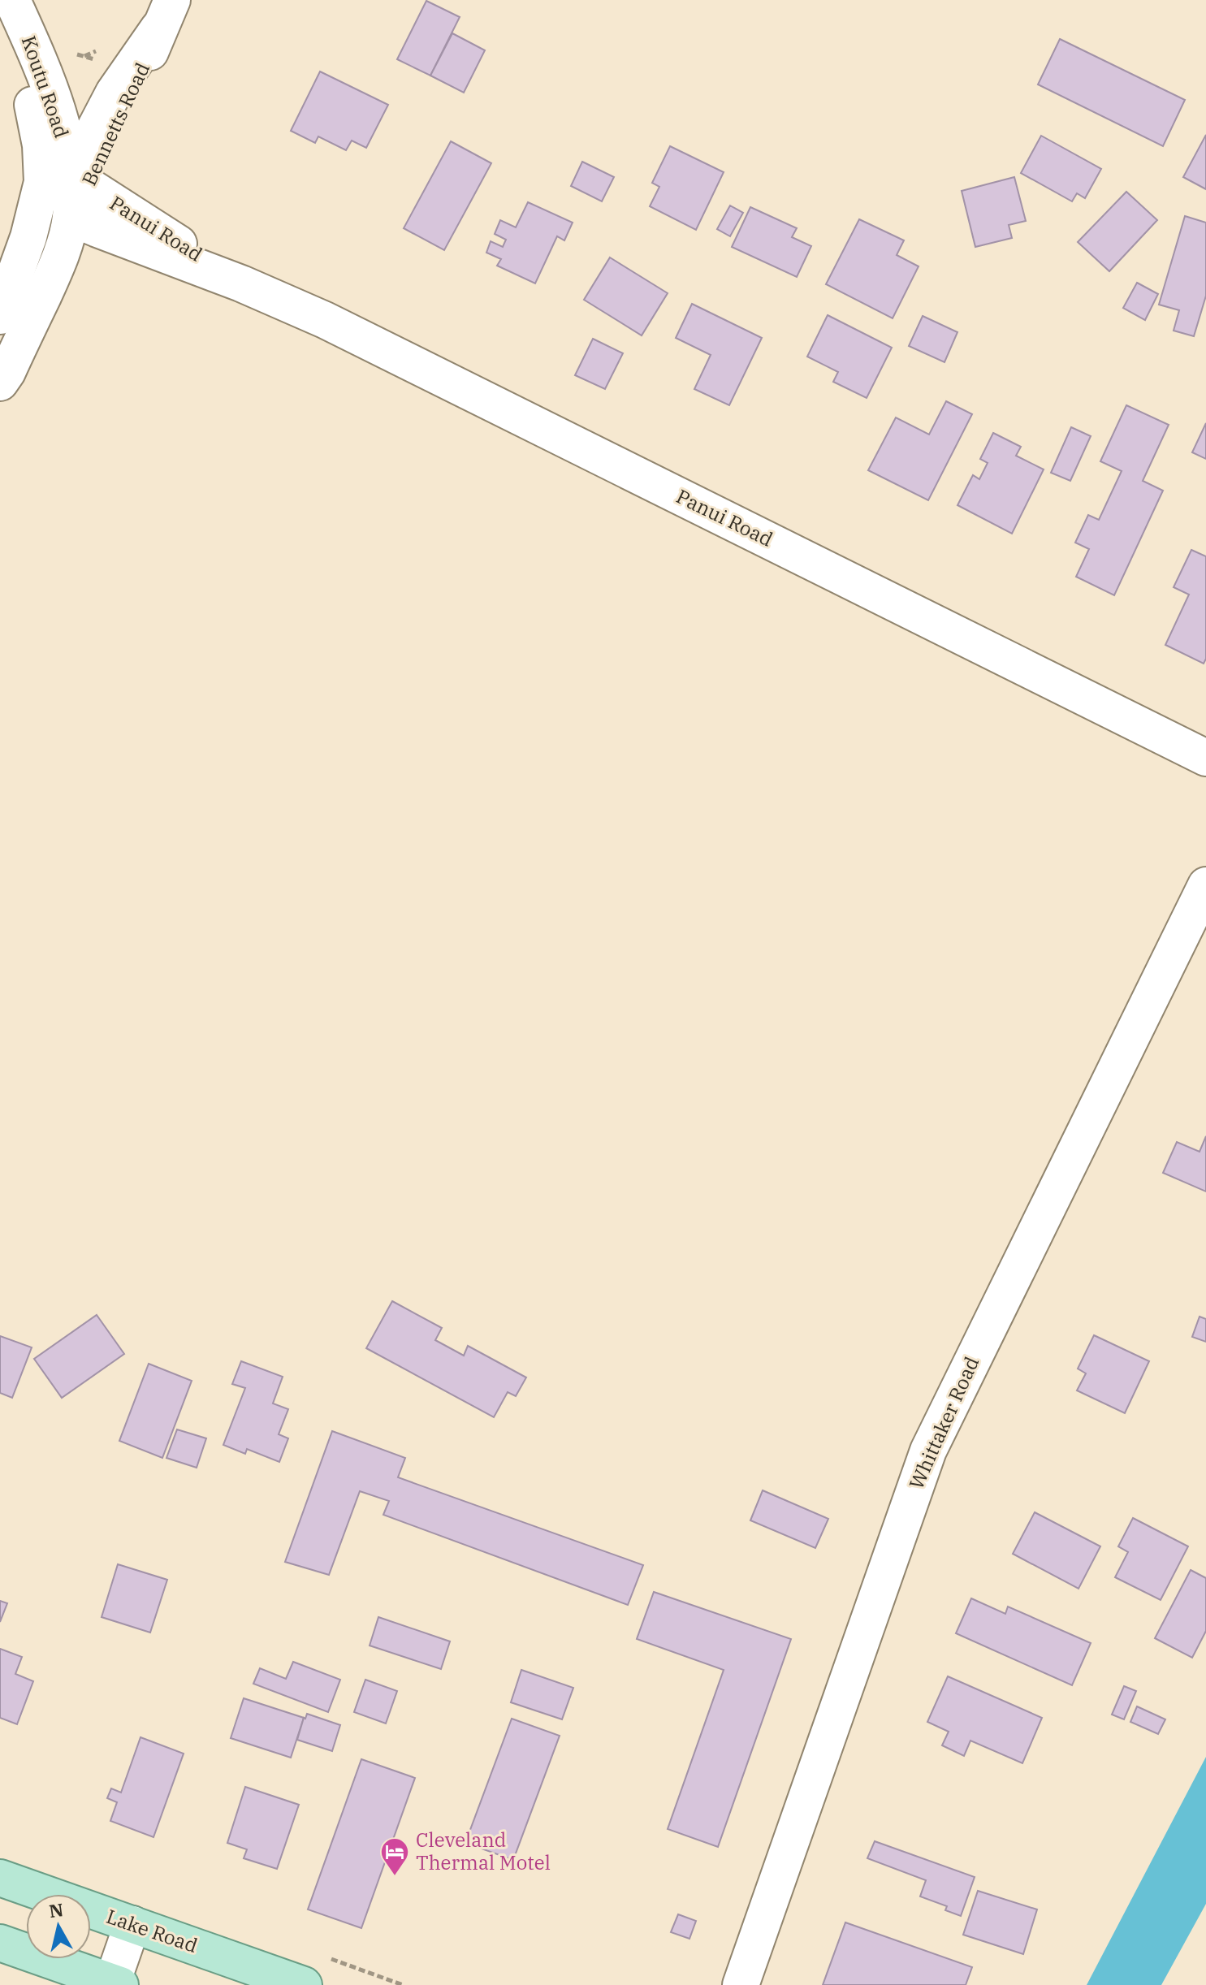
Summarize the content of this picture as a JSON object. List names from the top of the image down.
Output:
{
  "streets": {
    "main road": ["Lake Road"],
    "street": [
      "Koutu Road",
      "Bennetts Road",
      "Panui Road",
      "Whittaker Road"
    ]
  },
  "crossings": [
    ["Koutu Road", "Bennetts Road"],
    ["Koutu Road", "Panui Road"],
    ["Bennetts Road", "Panui Road"]
  ],
  "places": {
    "hotel": ["Cleveland Thermal Motel"]
  },
  "north": "top"
}
